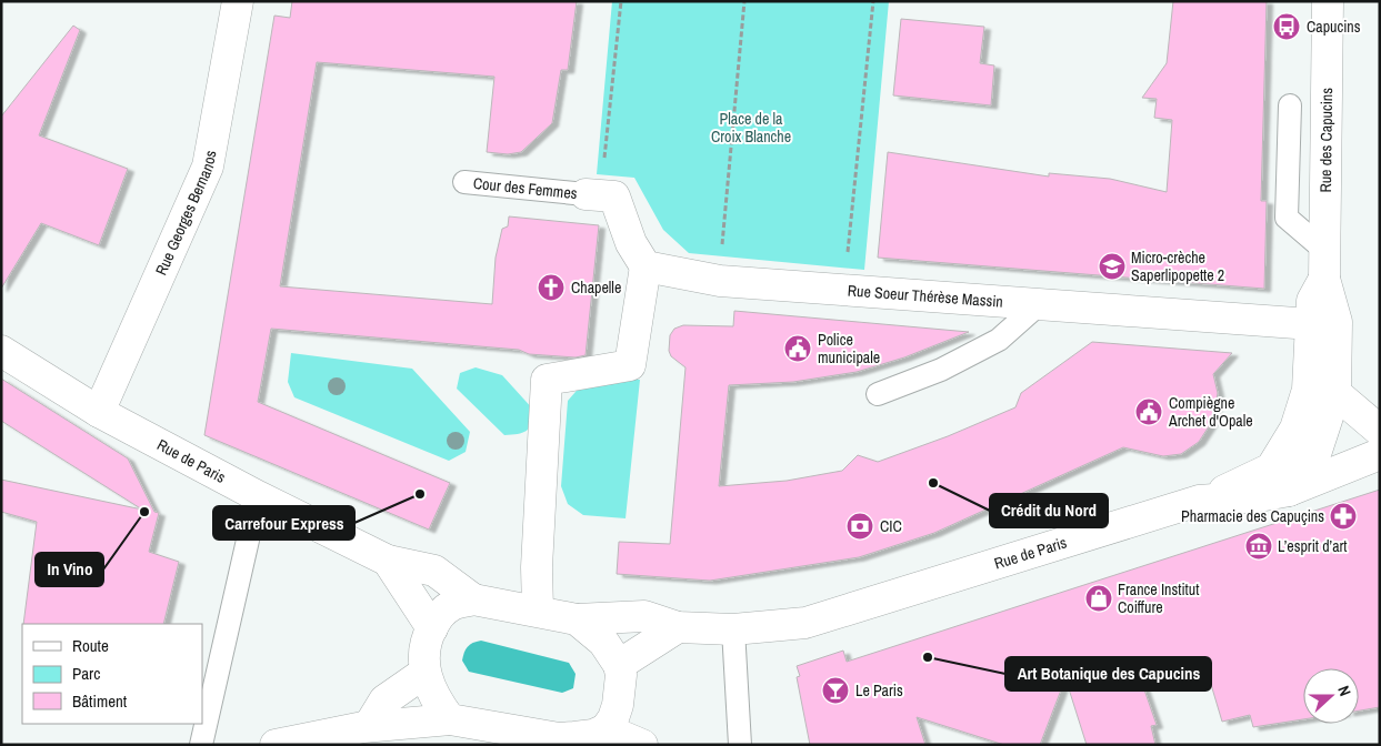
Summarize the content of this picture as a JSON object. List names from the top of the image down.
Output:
{
  "streets": {
    "street": [
      "Rue des Capucins",
      "Rue Georges Bernanos",
      "Rue Soeur Thérèse Massin",
      "Rue de Paris"
    ],
    "lane": ["Cour des Femmes"]
  },
  "crossings": [
    ["Rue des Capucins", "Rue Soeur Thérèse Massin"],
    ["Rue des Capucins", "Rue de Paris"],
    ["Rue Georges Bernanos", "Rue de Paris"]
  ],
  "parks": ["Place de la Croix Blanche"],
  "places": {
    "bus stop": ["Capucins"],
    "school or university": ["Micro-crèche Saperlipopette 2"],
    "church": ["Chapelle"],
    "public building": ["Police municipale", "Compiègne Archet d'Opale"],
    "other": [
      "Crédit du Nord",
      "Carrefour Express",
      "In Vino",
      "Art Botanique des Capucins"
    ],
    "pharmacy": ["Pharmacie des Capuçins"],
    "bank": ["CIC"],
    "museum": ["L’esprit d’art"],
    "shop": ["France Institut Coiffure"],
    "bar": ["Le Paris"]
  },
  "legend": ["Route", "Parc", "Bâtiment"],
  "north": "right"
}
